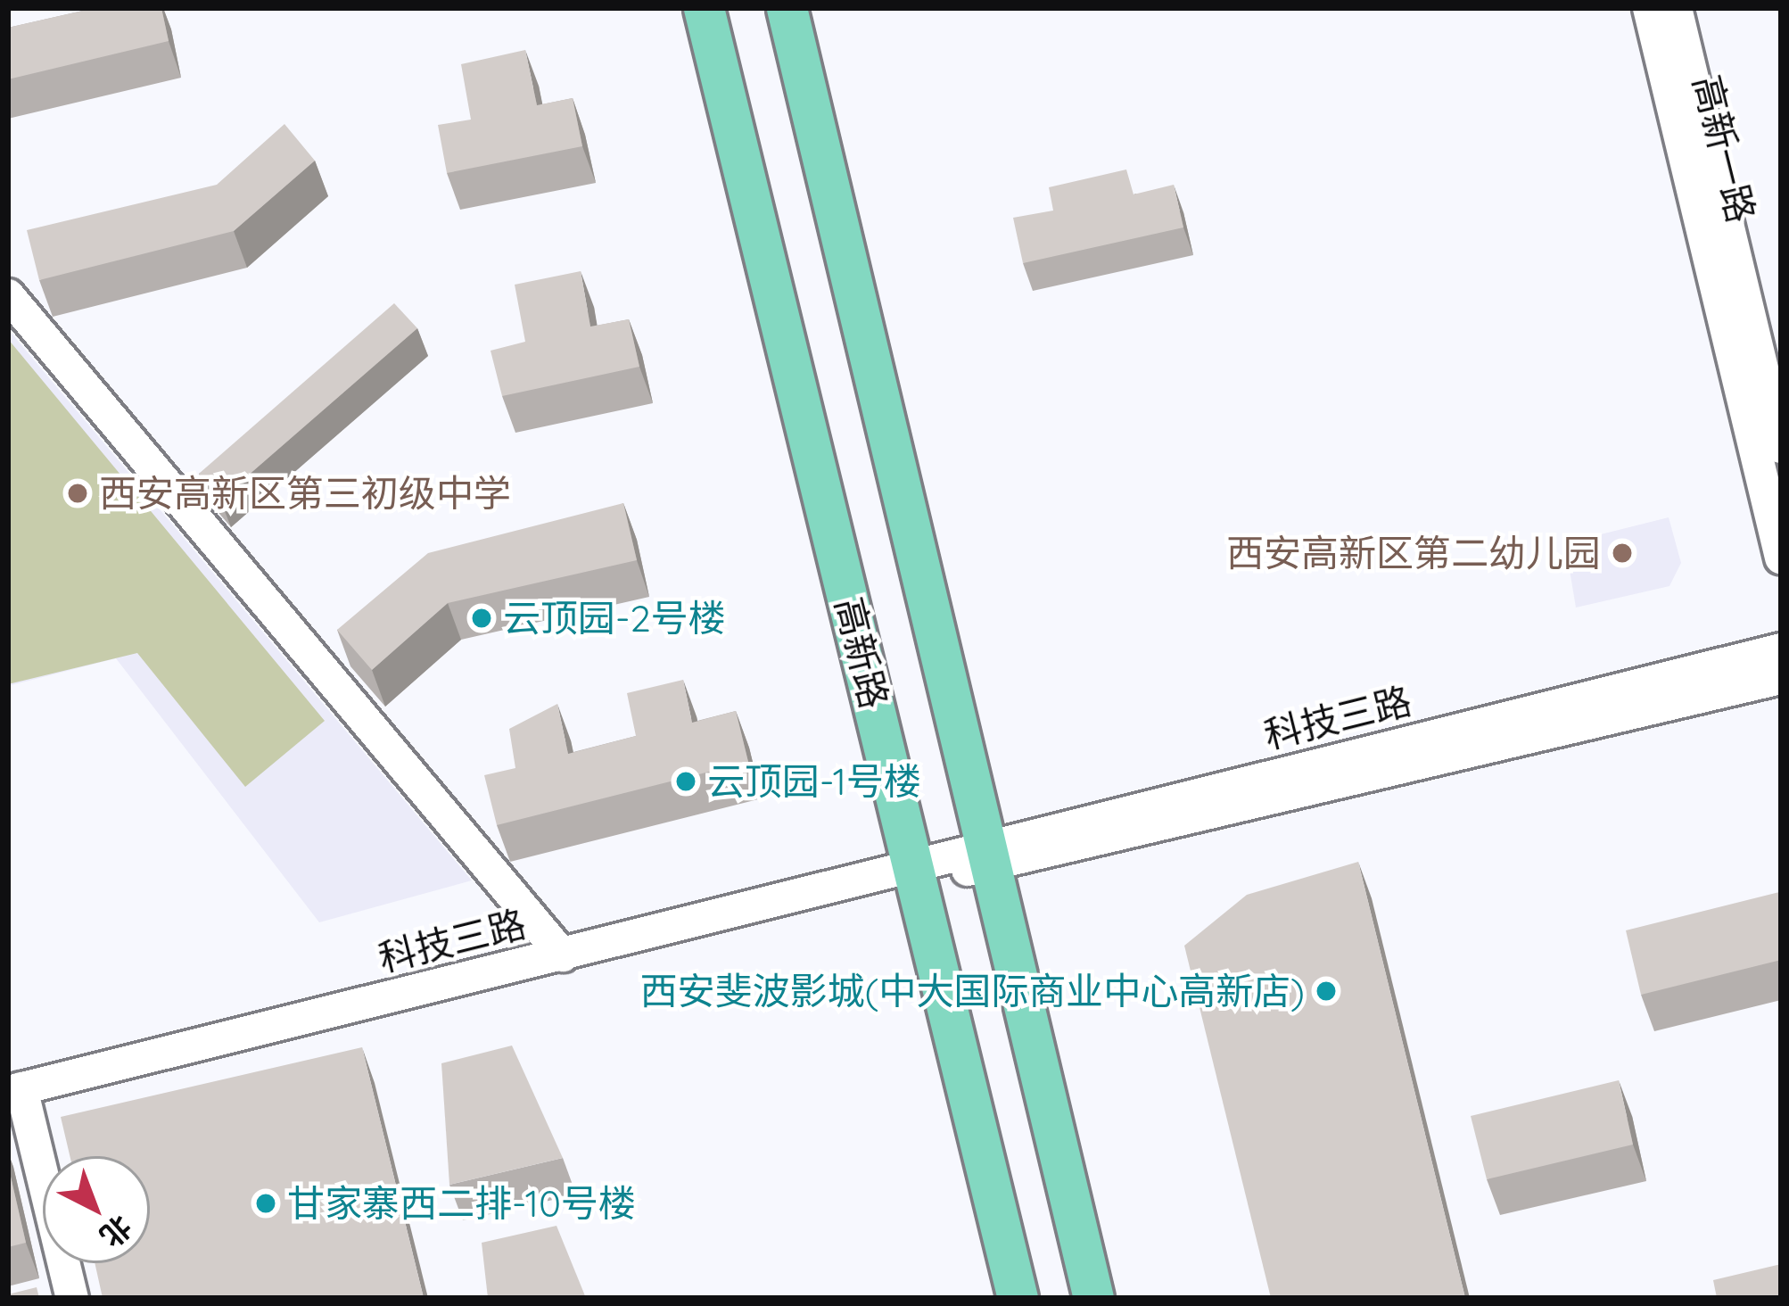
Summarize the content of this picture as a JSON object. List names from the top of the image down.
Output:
{
  "streets": {
    "main road": ["高新路"],
    "street": ["高新一路", "科技三路"]
  },
  "crossings": [
    ["高新路", "科技三路"]
  ],
  "places": [
    "西安高新区第三初级中学",
    "西安高新区第二幼儿园",
    "云顶园-2号楼",
    "云顶园-1号楼",
    "西安斐波影城(中大国际商业中心高新店)",
    "甘家寨西二排-10号楼"
  ],
  "north": "bottom right"
}
